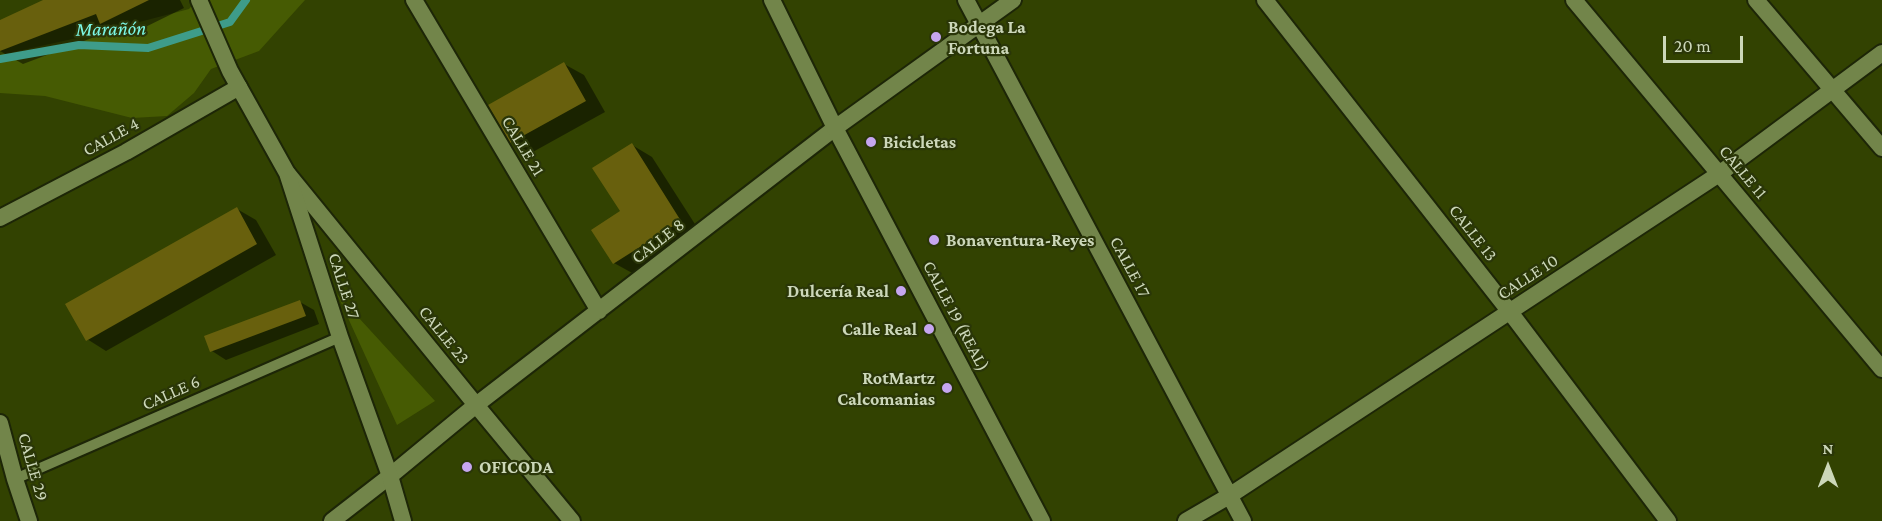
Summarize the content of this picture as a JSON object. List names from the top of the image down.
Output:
{
  "streets": {
    "street": [
      "CALLE 4",
      "CALLE 21",
      "CALLE 11",
      "CALLE 13",
      "CALLE 8",
      "CALLE 17",
      "CALLE 10",
      "CALLE 27",
      "CALLE 19 (REAL)",
      "CALLE 23",
      "CALLE 29"
    ],
    "lane": ["CALLE 6"]
  },
  "crossings": [
    ["CALLE 4", "CALLE 27"],
    ["CALLE 21", "CALLE 8"],
    ["CALLE 11", "CALLE 10"],
    ["CALLE 13", "CALLE 10"],
    ["CALLE 8", "CALLE 17"],
    ["CALLE 8", "CALLE 27"],
    ["CALLE 8", "CALLE 19 (REAL)"],
    ["CALLE 8", "CALLE 23"],
    ["CALLE 17", "CALLE 10"],
    ["CALLE 27", "CALLE 23"],
    ["CALLE 27", "CALLE 6"],
    ["CALLE 6", "CALLE 29"]
  ],
  "water": ["Marañón"],
  "places": [
    "Bodega La Fortuna",
    "Bicicletas",
    "Bonaventura-Reyes",
    "Dulcería Real",
    "Calle Real",
    "RotMartz Calcomanias",
    "OFICODA"
  ],
  "scale_bar": "20 m",
  "north": "top"
}
